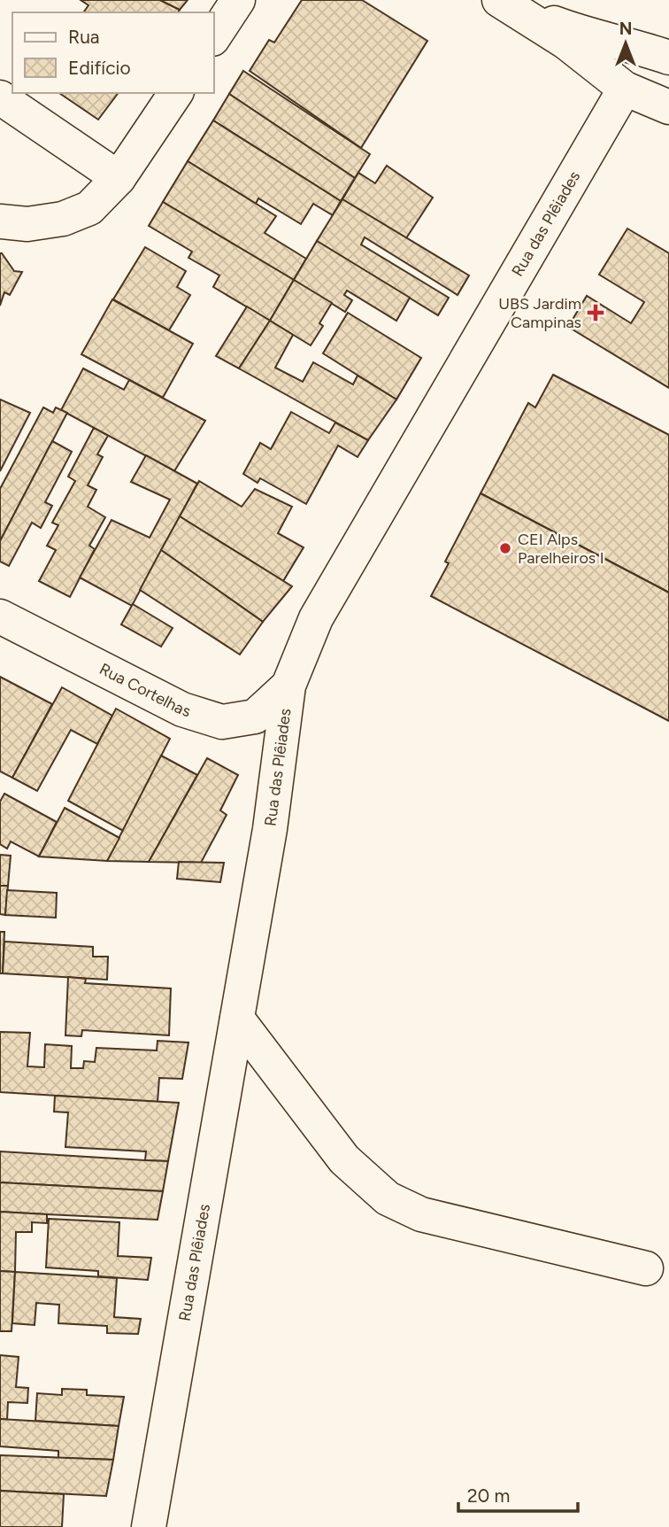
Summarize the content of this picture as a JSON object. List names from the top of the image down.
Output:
{
  "streets": {
    "street": ["Rua das Plêiades", "Rua Cortelhas"]
  },
  "crossings": [
    ["Rua das Plêiades", "Rua Cortelhas"]
  ],
  "places": {
    "health": ["UBS Jardim Campinas"],
    "other": ["CEI Alps Parelheiros I"]
  },
  "legend": ["Rua", "Edifício"],
  "scale_bar": "20 m",
  "north": "top"
}
